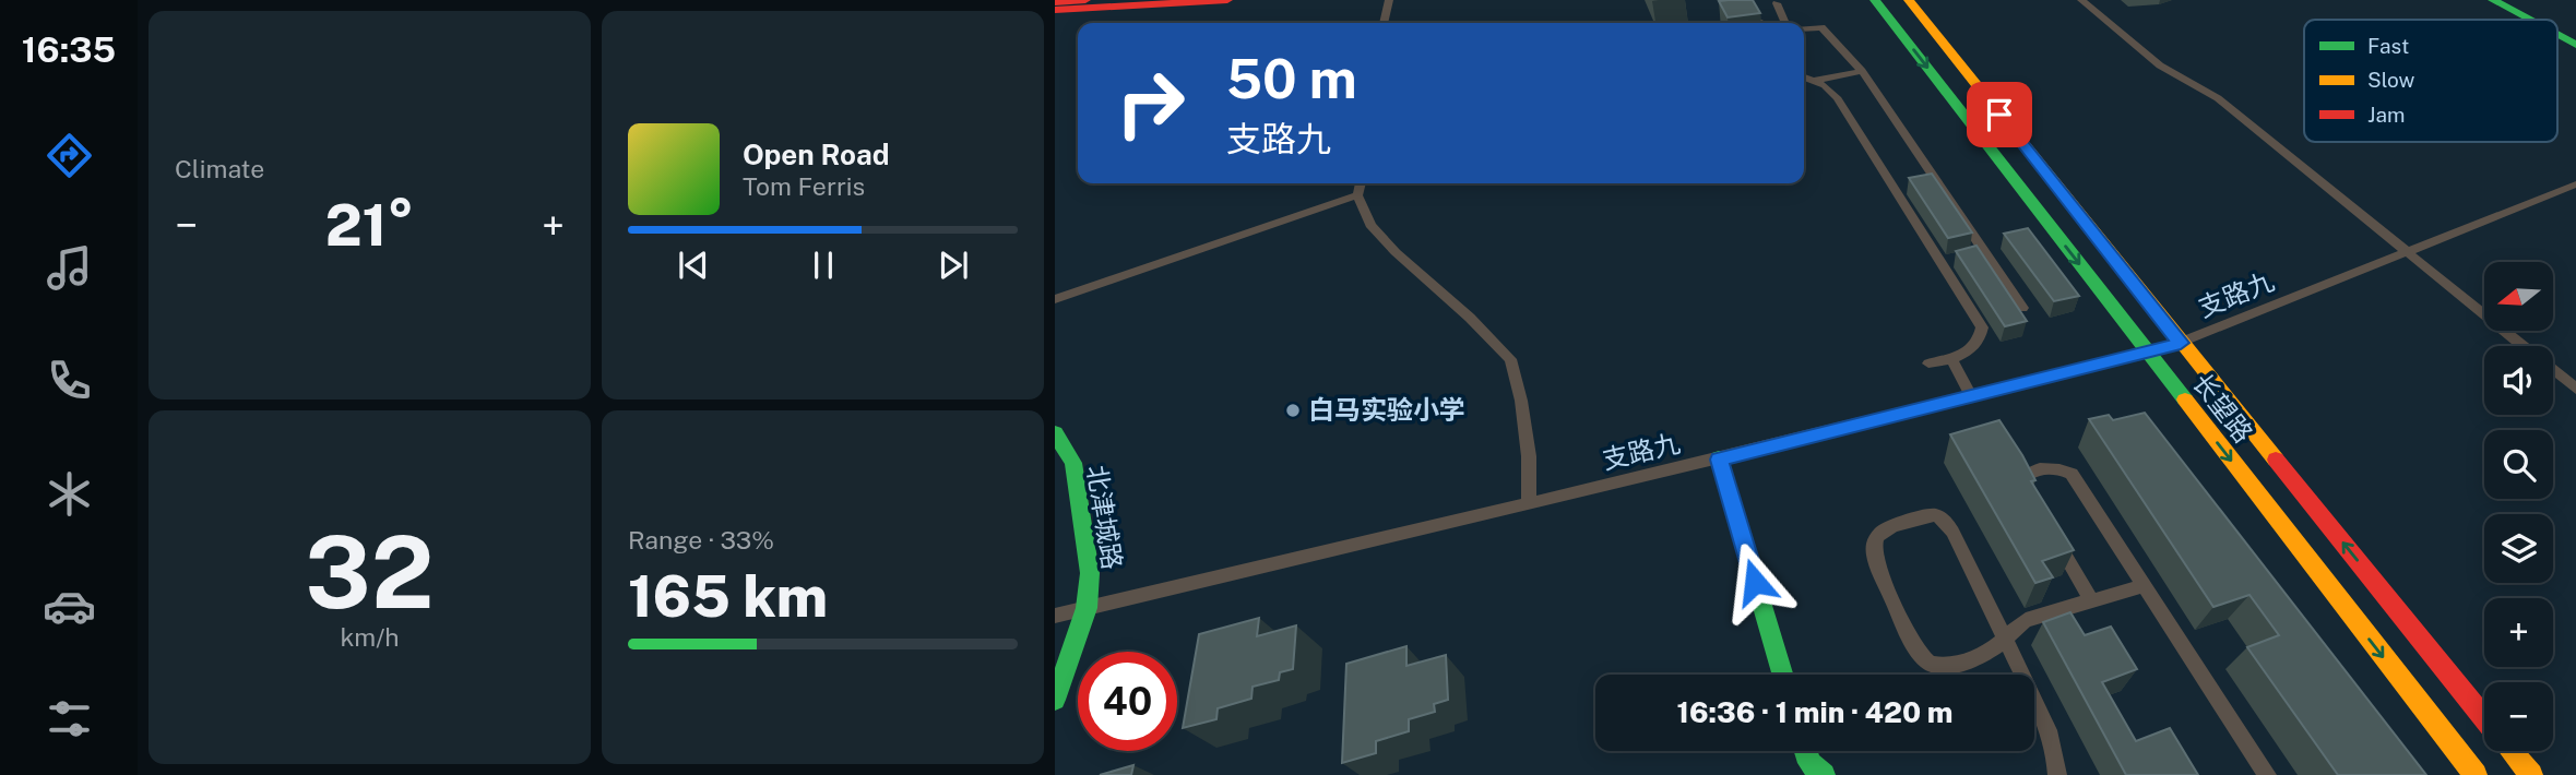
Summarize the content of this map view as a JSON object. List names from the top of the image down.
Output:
{
  "streets": {
    "main road": ["长望路", "北津城路"],
    "street": ["支路九"]
  },
  "crossings": [
    ["支路九", "长望路"],
    ["支路九", "北津城路"]
  ],
  "places": ["白马实验小学"],
  "legend": ["Fast", "Slow", "Jam"],
  "north": "left",
  "page": {
    "tabs": "16:35",
    "tile": [
      "Climate",
      ["32", "km/h"],
      ["Range · 33%", "165 km"]
    ],
    "turn": ["50 m", "支路九"],
    "song": ["Open Road", "Tom Ferris"],
    "heat": ["−", "21°", "+"],
    "map_buttons": ["+", "−"],
    "limit": "40",
    "trip": "16:36 · 1 min · 420 m"
  }
}
